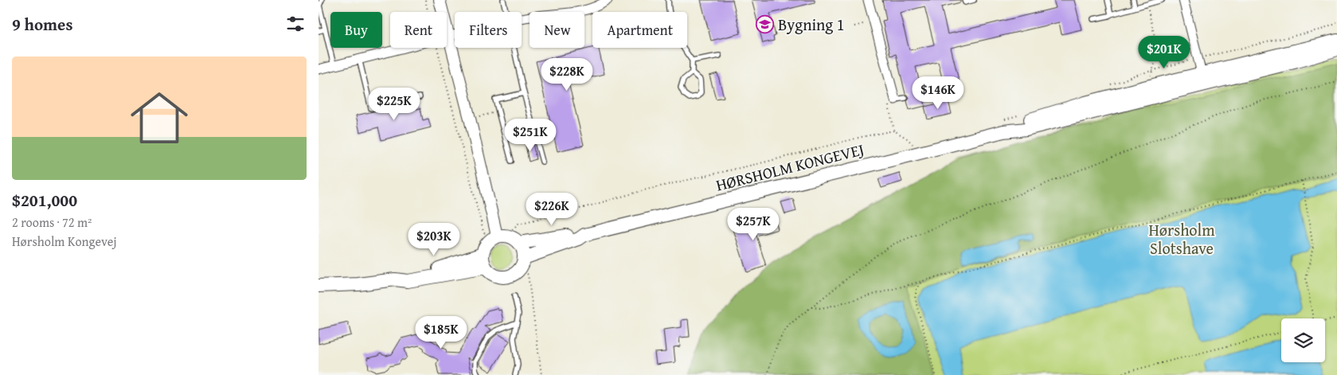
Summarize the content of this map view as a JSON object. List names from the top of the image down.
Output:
{
  "streets": {
    "main road": ["HØRSHOLM KONGEVEJ"]
  },
  "parks": ["Hørsholm Slotshave"],
  "places": {
    "school or university": ["Bygning 1"]
  },
  "page": {
    "heading": "9 homes",
    "chip": [
      "Buy",
      "Rent",
      "Filters",
      "New",
      "Apartment"
    ],
    "price": [
      "$201K",
      "$228K",
      "$146K",
      "$225K",
      "$251K",
      "$226K",
      "$257K",
      "$203K",
      "$185K"
    ],
    "list": [
      {
        "name": "$201,000",
        "note": "2 rooms · 72 m² · Hørsholm Kongevej"
      }
    ]
  }
}
